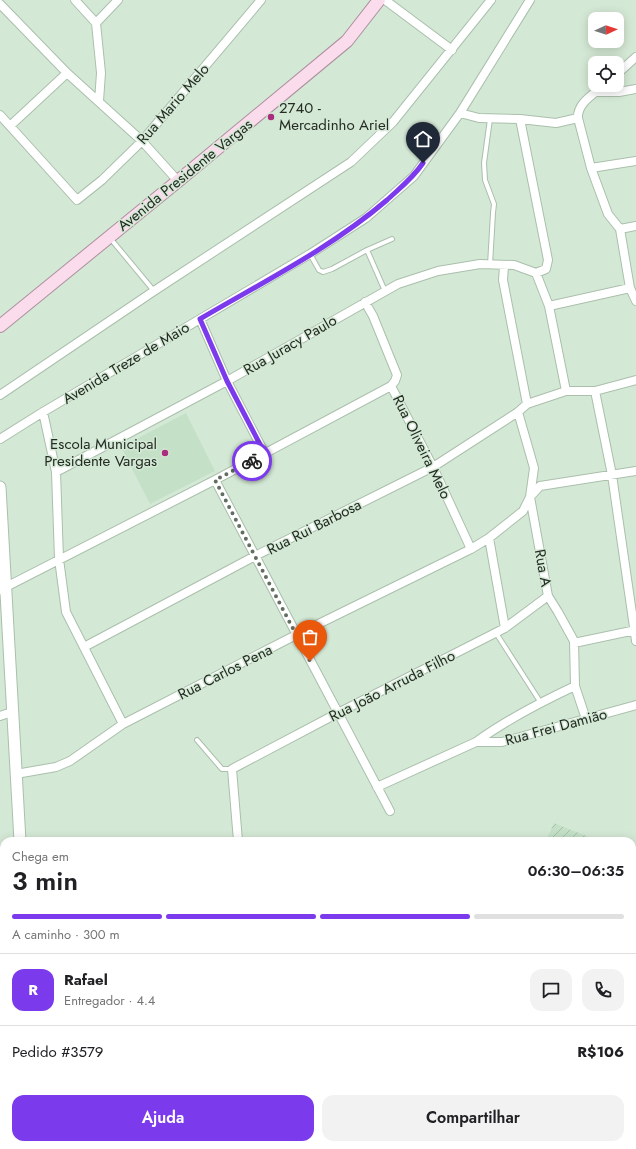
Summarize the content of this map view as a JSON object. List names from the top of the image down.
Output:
{
  "streets": {
    "main road": ["Avenida Presidente Vargas"],
    "street": [
      "Rua Mario Melo",
      "Rua Juracy Paulo",
      "Avenida Treze de Maio",
      "Rua Oliveira Melo",
      "Rua Rui Barbosa",
      "Rua A",
      "Rua Carlos Pena",
      "Rua João Arruda Filho",
      "Rua Frei Damião"
    ]
  },
  "crossings": [
    ["Rua Juracy Paulo", "Rua Oliveira Melo"],
    ["Rua Oliveira Melo", "Rua Rui Barbosa"],
    ["Rua Oliveira Melo", "Rua Carlos Pena"],
    ["Rua Rui Barbosa", "Rua A"],
    ["Rua A", "Rua Carlos Pena"],
    ["Rua A", "Rua João Arruda Filho"],
    ["Rua A", "Rua Frei Damião"]
  ],
  "places": ["2740 - Mercadinho Ariel", "Escola Municipal Presidente Vargas"],
  "north": "right",
  "page": {
    "heading": ["3 min", "Chega em", "06:30–06:35"],
    "panel": [
      "Rafael",
      "Entregador · 4.4",
      "Pedido #3579",
      "R$106"
    ],
    "bar": "A caminho · 300 m",
    "round": "R",
    "buttons": ["Ajuda", "Compartilhar"]
  }
}
